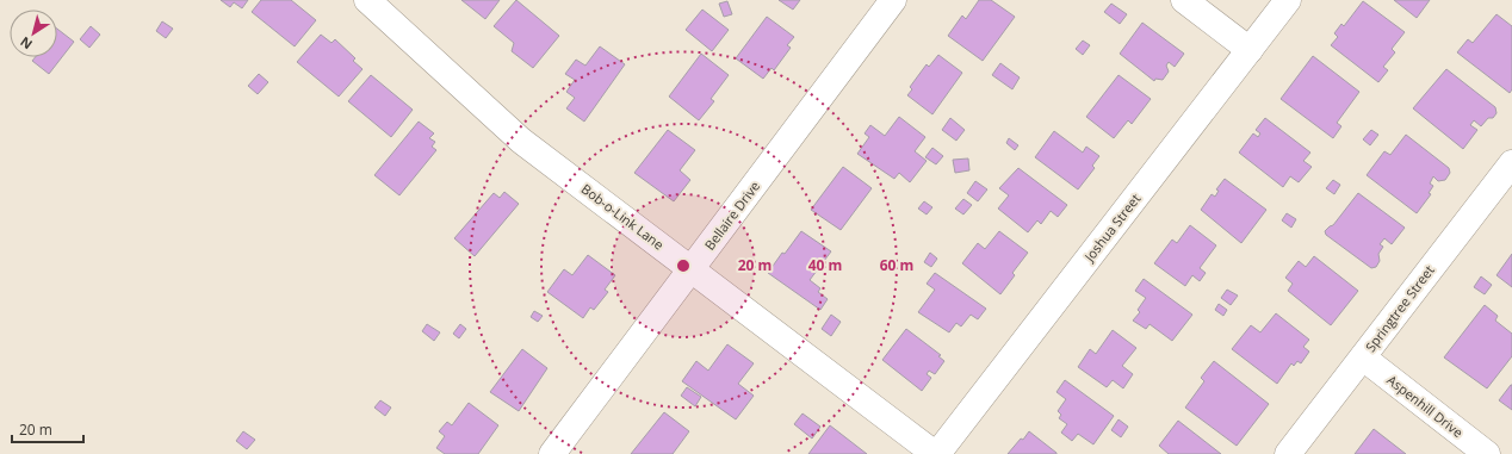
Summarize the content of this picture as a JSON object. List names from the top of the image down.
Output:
{
  "streets": {
    "street": [
      "Bellaire Drive",
      "Bob-o-Link Lane",
      "Joshua Street",
      "Springtree Street",
      "Aspenhill Drive"
    ]
  },
  "crossings": [
    ["Bellaire Drive", "Bob-o-Link Lane"],
    ["Bob-o-Link Lane", "Joshua Street"],
    ["Springtree Street", "Aspenhill Drive"]
  ],
  "scale_bar": "20 m",
  "north": "bottom left",
  "rings": ["20 m", "40 m", "60 m"]
}
